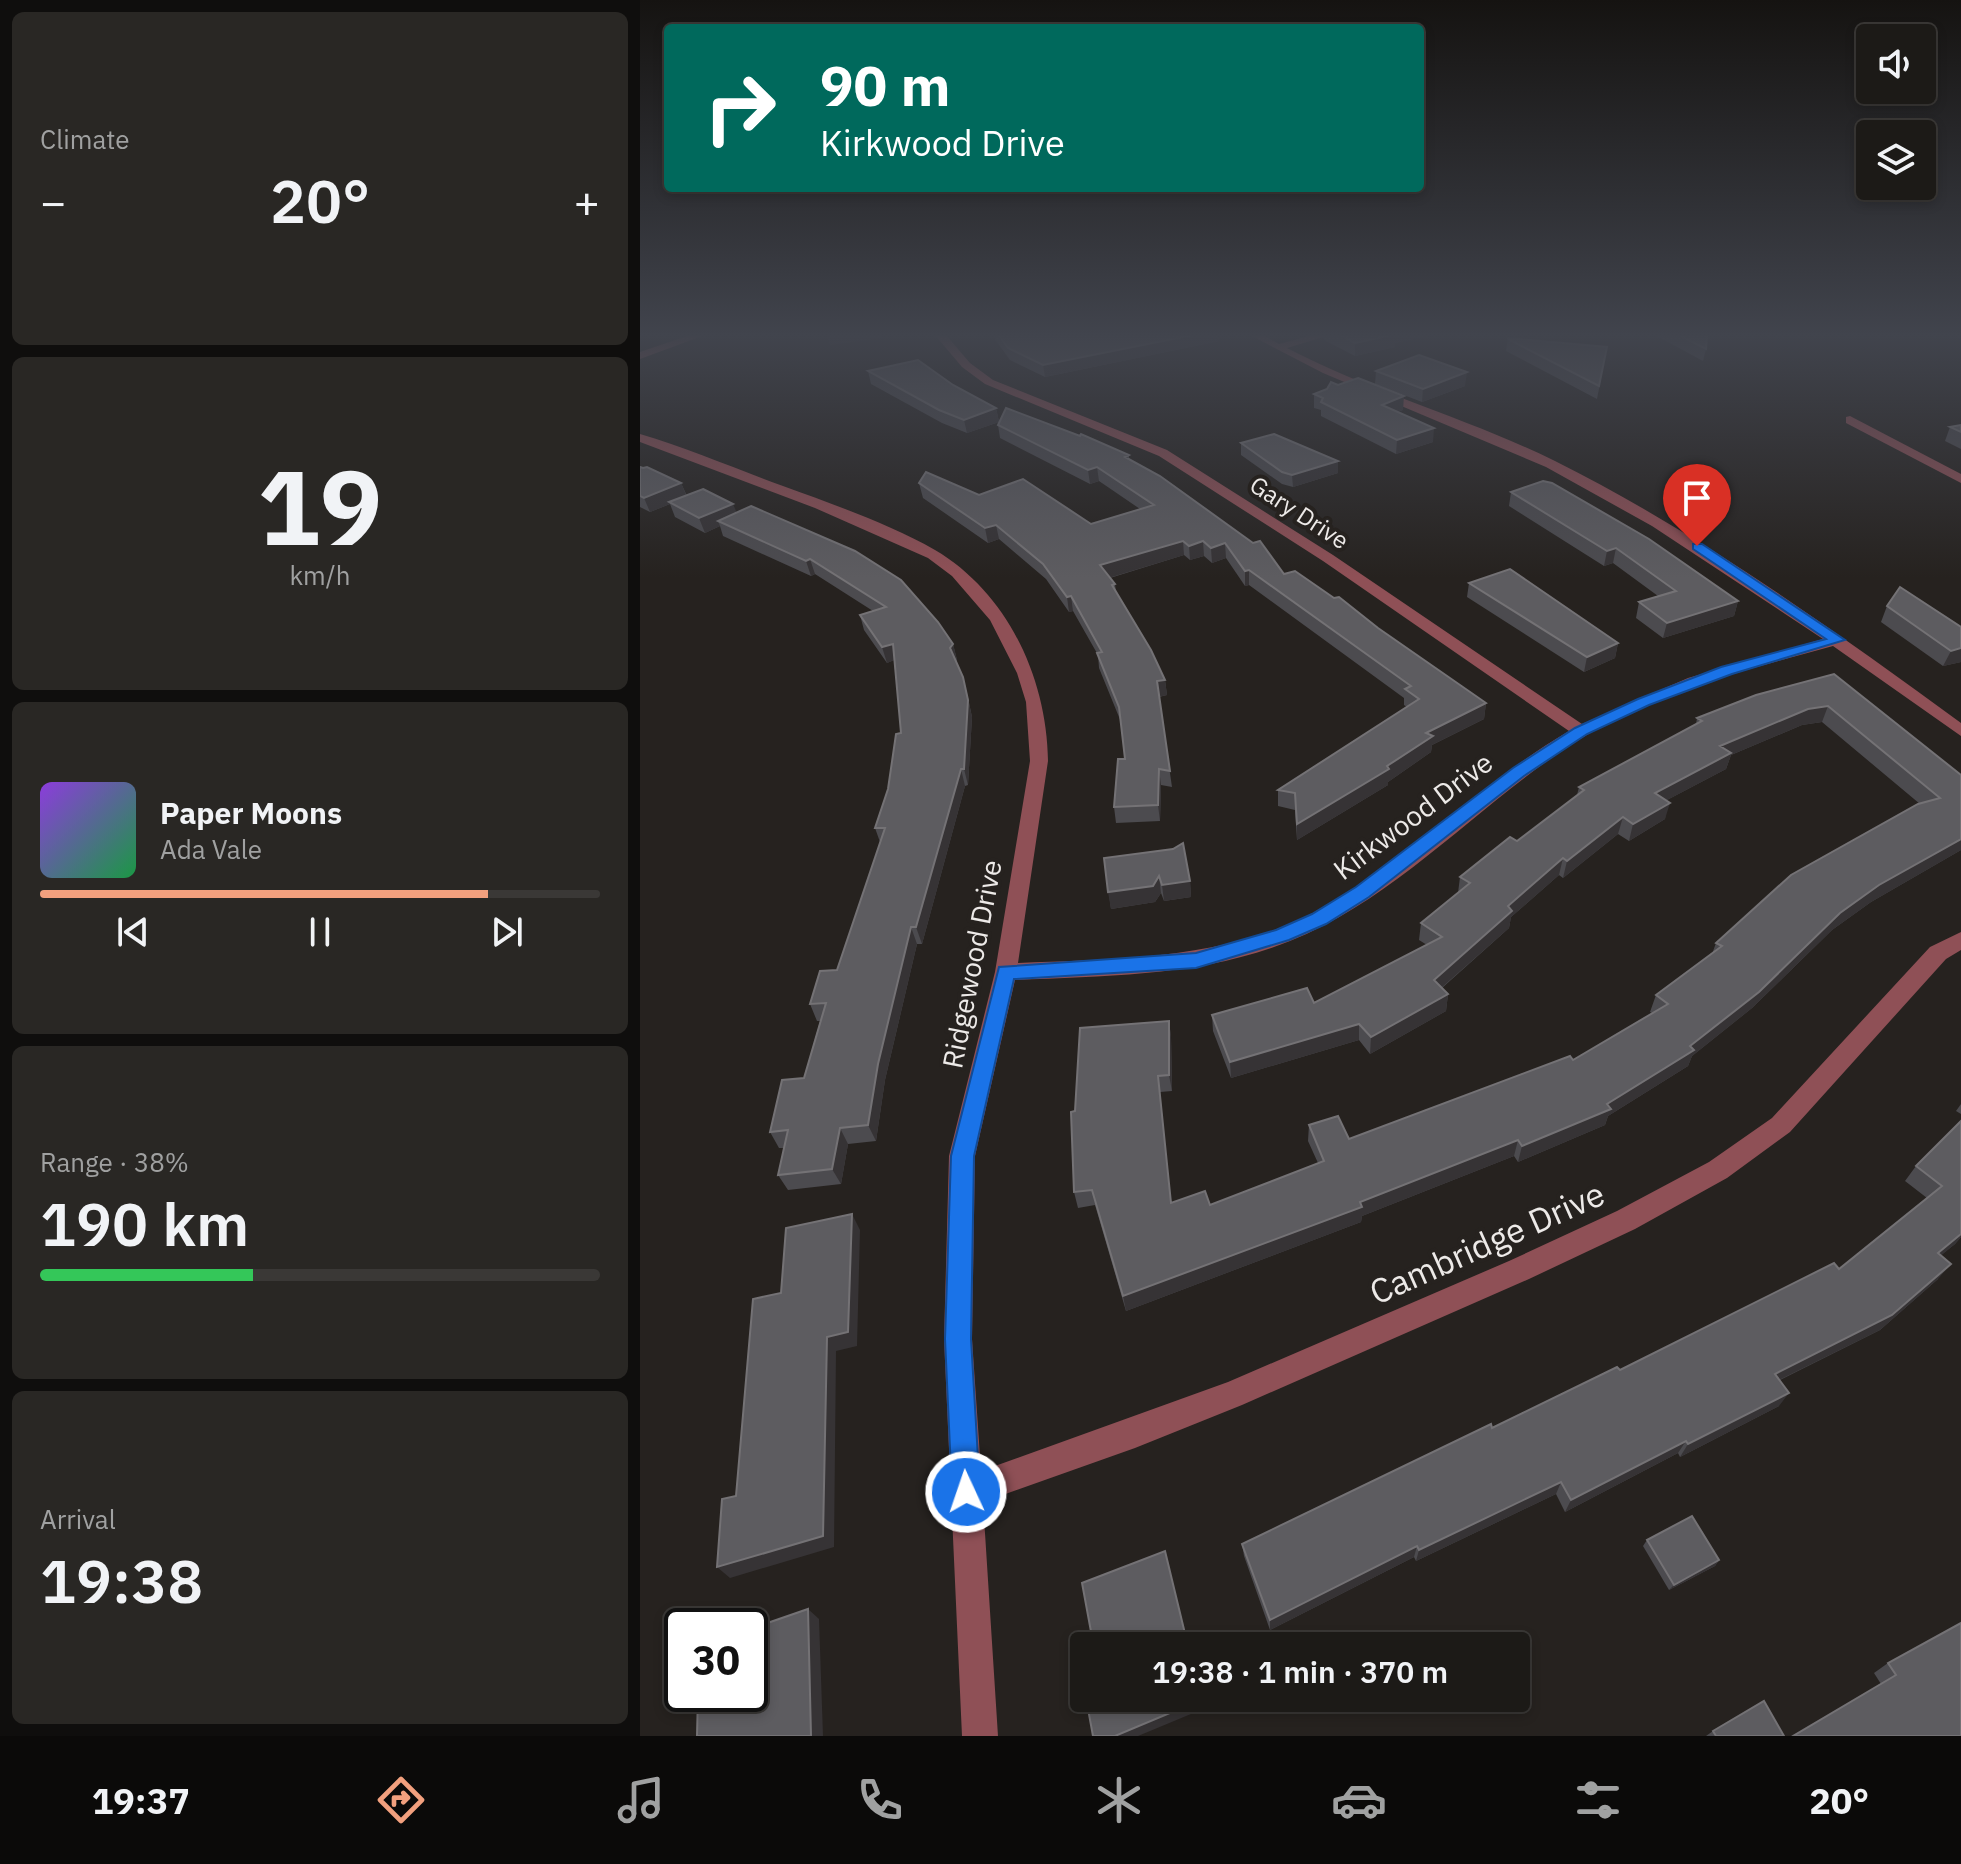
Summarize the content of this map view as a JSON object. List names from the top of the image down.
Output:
{
  "streets": {
    "street": [
      "Gary Drive",
      "Kirkwood Drive",
      "Ridgewood Drive",
      "Cambridge Drive"
    ]
  },
  "crossings": [
    ["Gary Drive", "Kirkwood Drive"],
    ["Kirkwood Drive", "Ridgewood Drive"],
    ["Ridgewood Drive", "Cambridge Drive"]
  ],
  "page": {
    "tile": [
      "Climate",
      ["19", "km/h"],
      ["Range · 38%", "190 km"],
      ["Arrival", "19:38"]
    ],
    "turn": ["90 m", "Kirkwood Drive"],
    "heat": ["−", "20°", "+"],
    "song": ["Paper Moons", "Ada Vale"],
    "limit": "30",
    "trip": "19:38 · 1 min · 370 m",
    "tabs": ["19:37", "20°"]
  }
}
